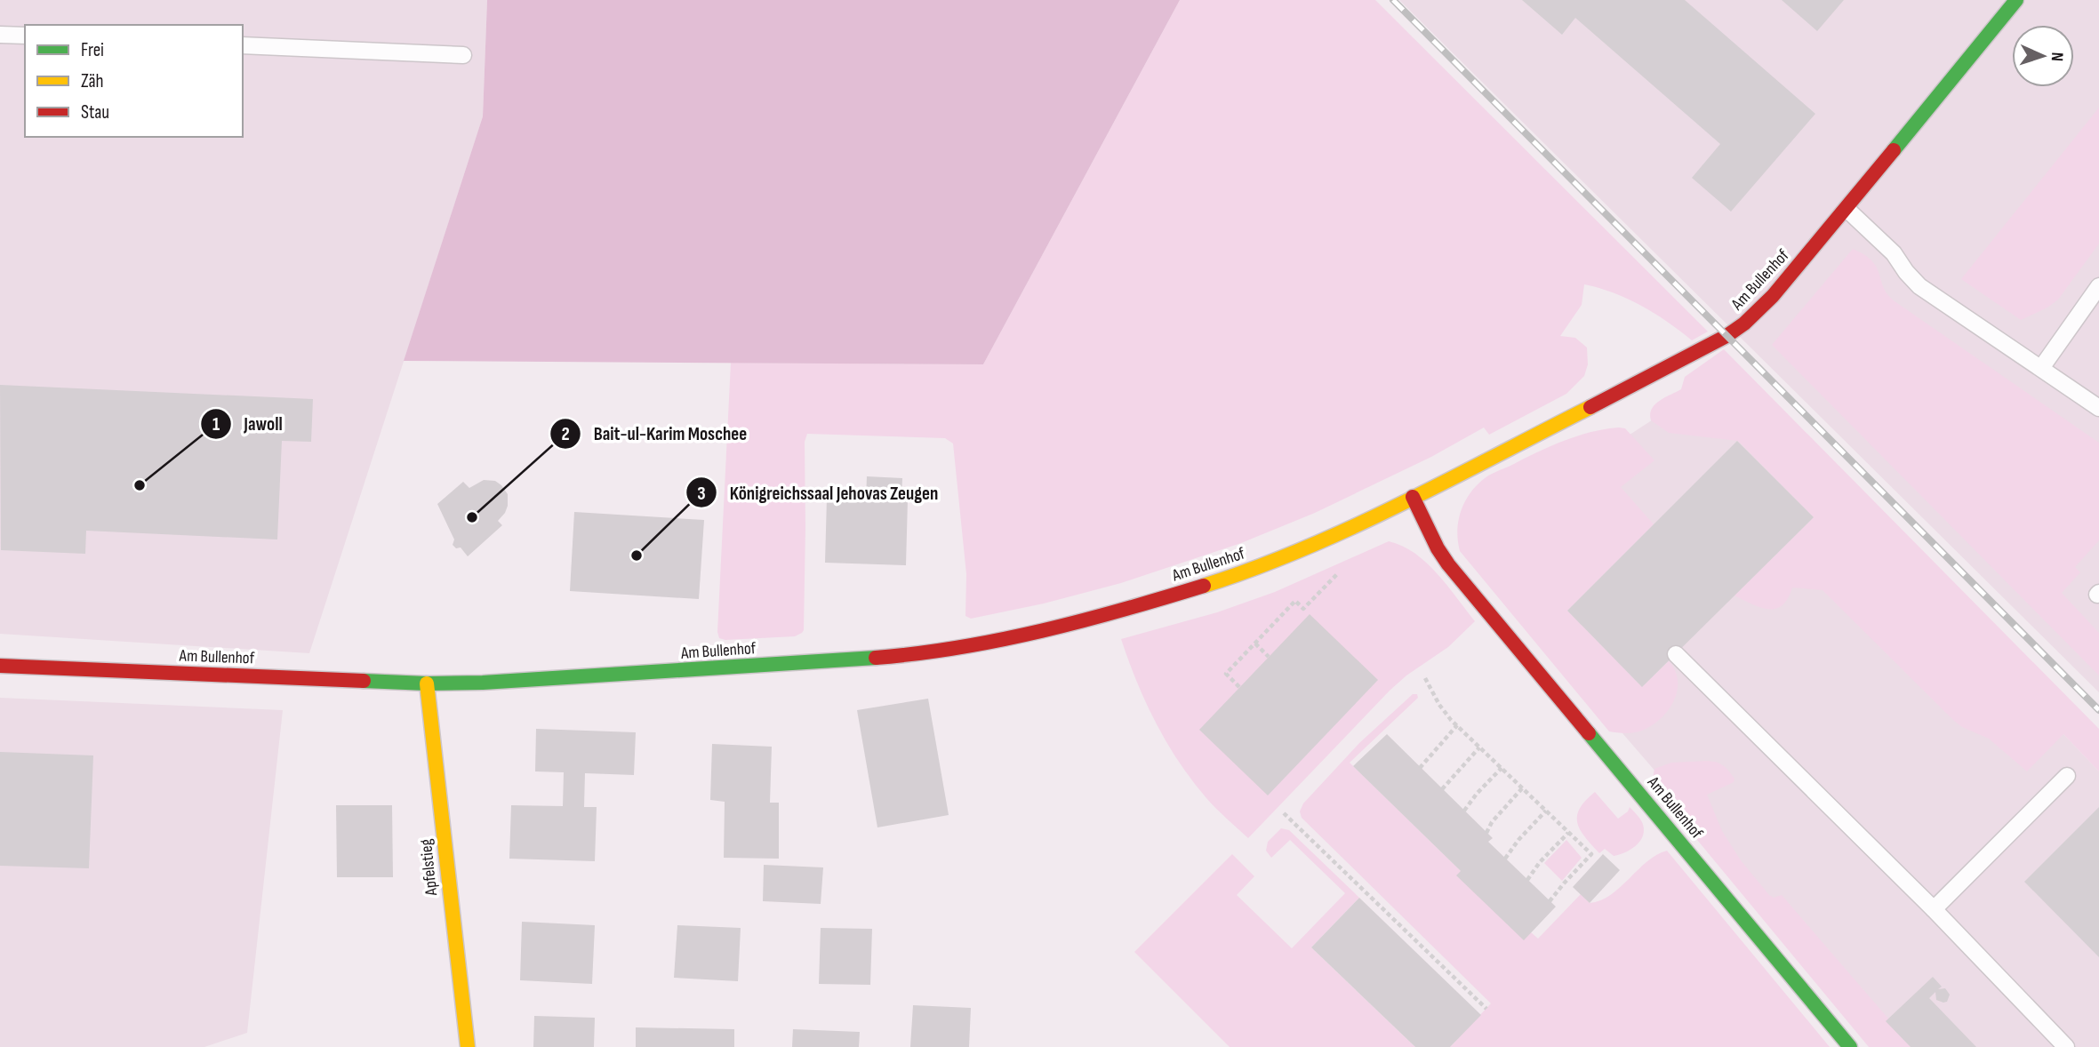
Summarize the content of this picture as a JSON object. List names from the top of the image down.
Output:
{
  "streets": {
    "street": ["Am Bullenhof", "Apfelstieg"]
  },
  "crossings": [
    ["Am Bullenhof", "Apfelstieg"]
  ],
  "places": ["Jawoll", "Bait-ul-Karim Moschee", "Königreichssaal Jehovas Zeugen"],
  "legend": ["Frei", "Zäh", "Stau"],
  "north": "right"
}
